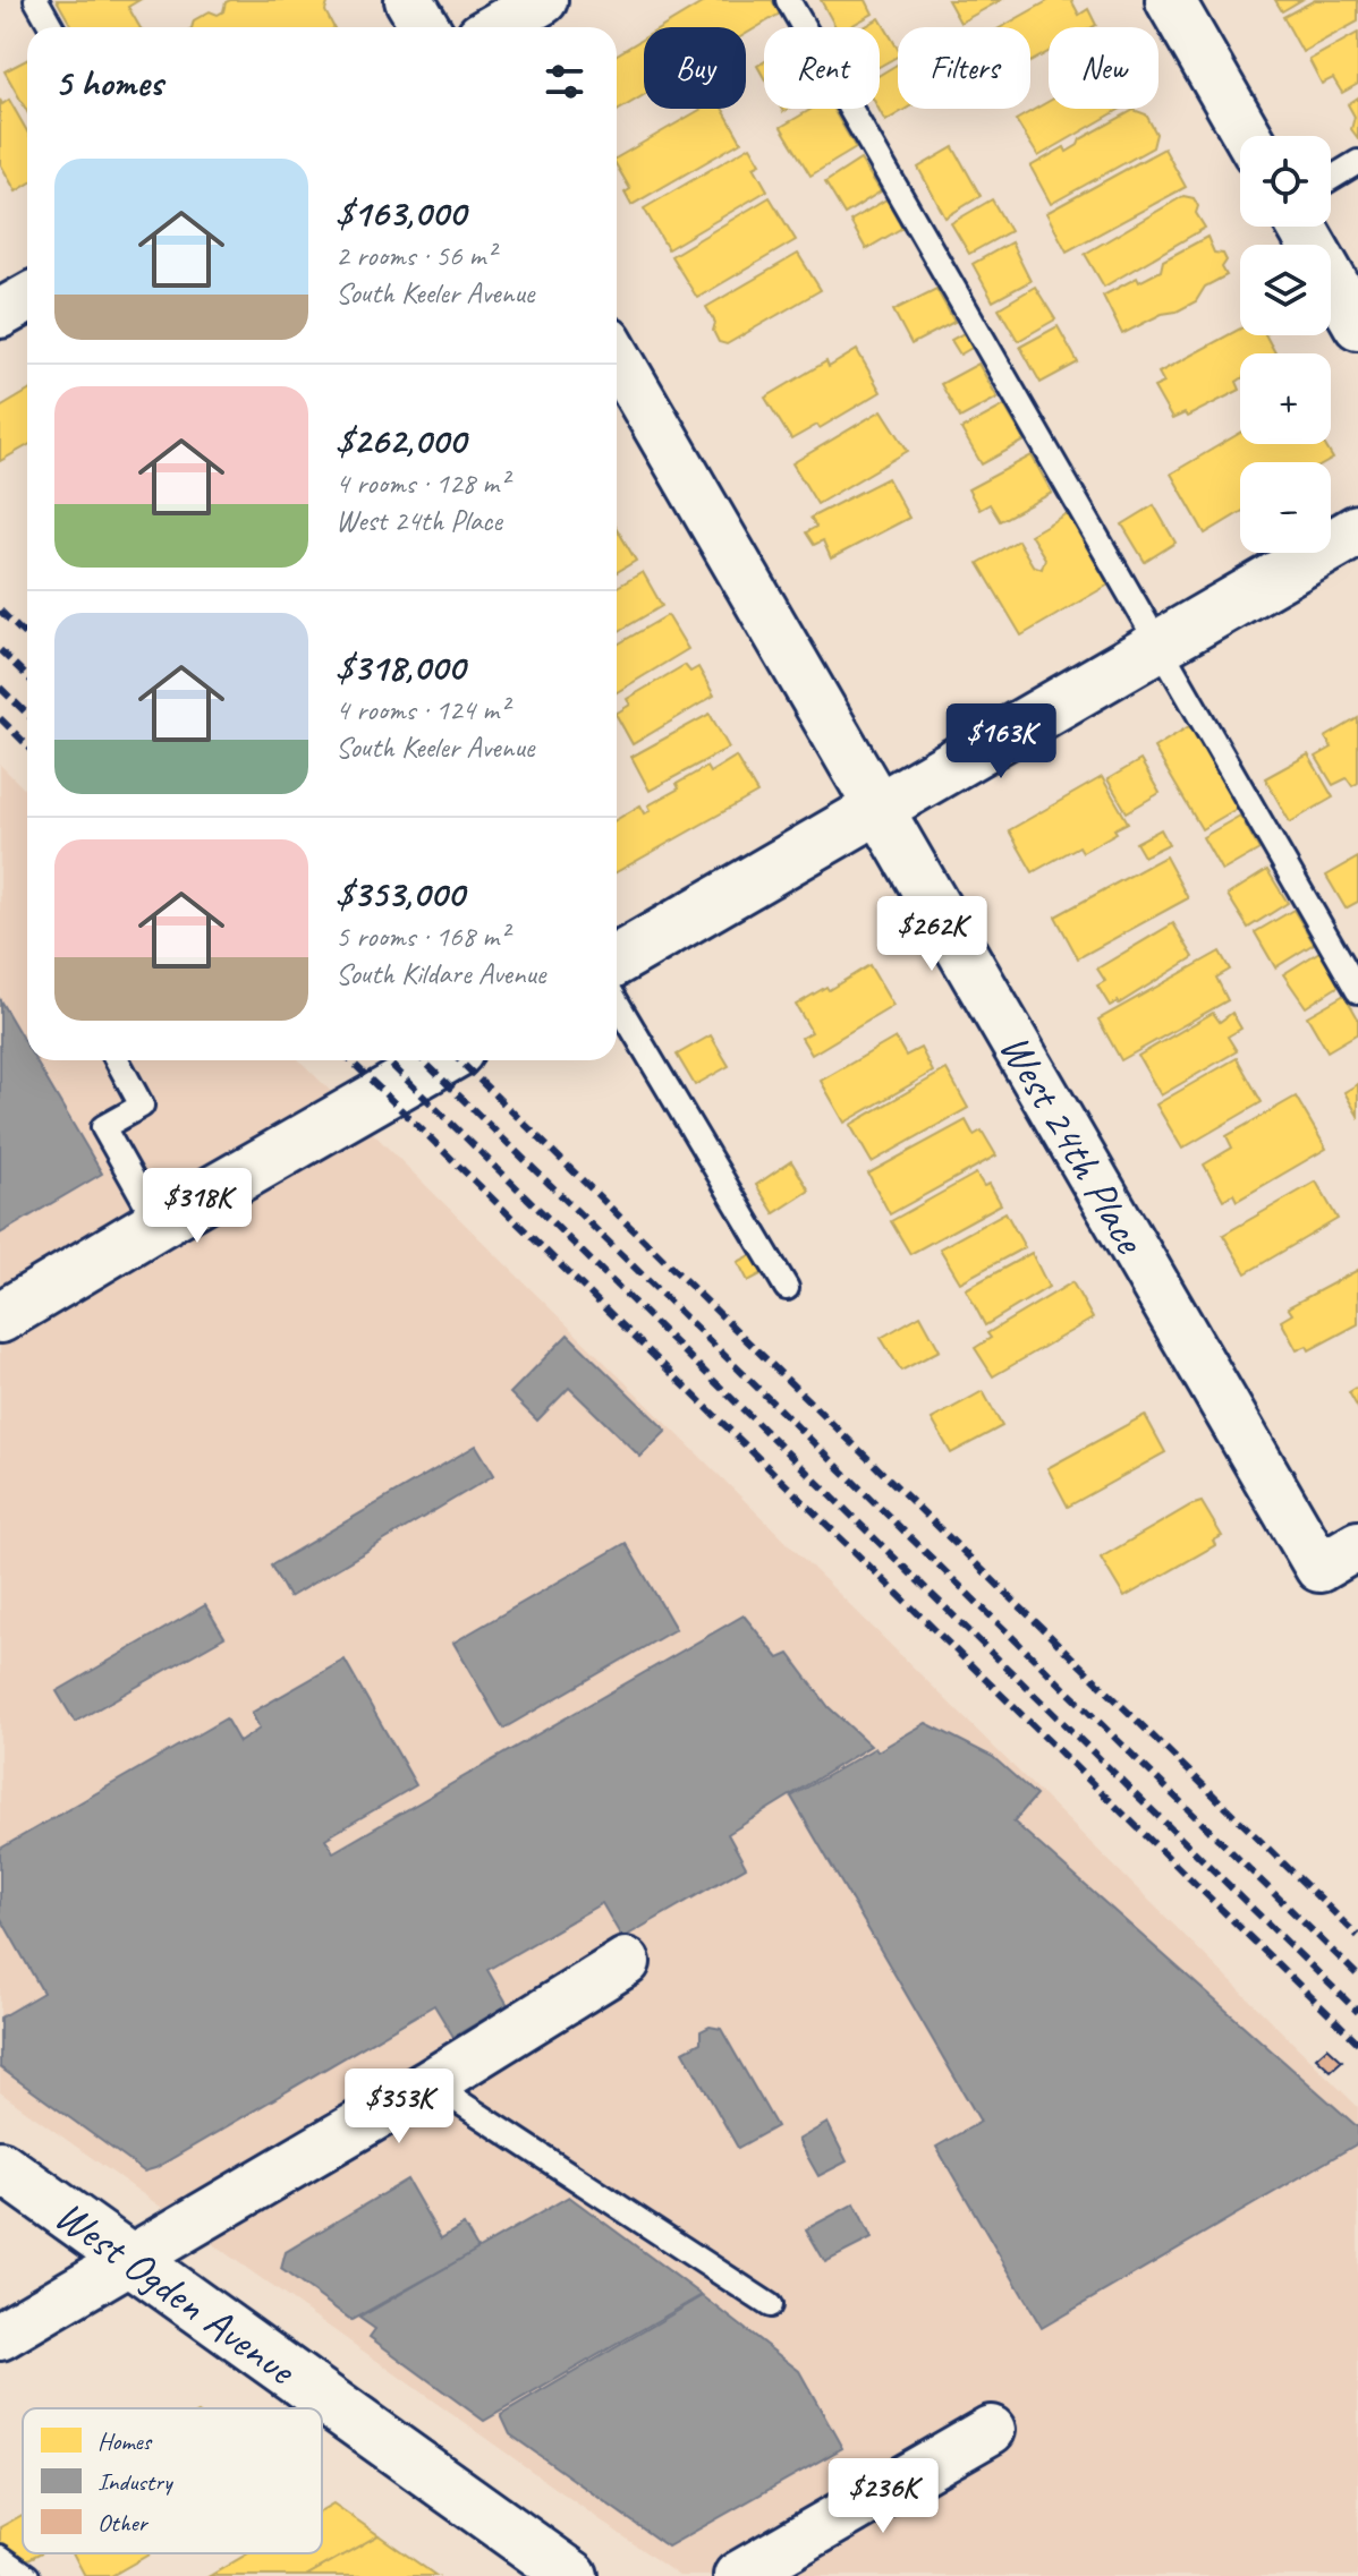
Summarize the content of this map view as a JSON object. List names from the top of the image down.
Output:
{
  "streets": {
    "street": ["West 24th Place", "West Ogden Avenue"]
  },
  "legend": ["Homes", "Industry", "Other"],
  "page": {
    "chip": [
      "Buy",
      "Rent",
      "Filters",
      "New"
    ],
    "heading": "5 homes",
    "map_buttons": ["+", "−"],
    "list": [
      {
        "name": "$163,000",
        "note": "2 rooms · 56 m² · South Keeler Avenue"
      },
      {
        "name": "$262,000",
        "note": "4 rooms · 128 m² · West 24th Place"
      },
      {
        "name": "$318,000",
        "note": "4 rooms · 124 m² · South Keeler Avenue"
      },
      {
        "name": "$353,000",
        "note": "5 rooms · 168 m² · South Kildare Avenue"
      }
    ],
    "price": [
      "$163K",
      "$262K",
      "$318K",
      "$353K",
      "$236K"
    ]
  }
}
